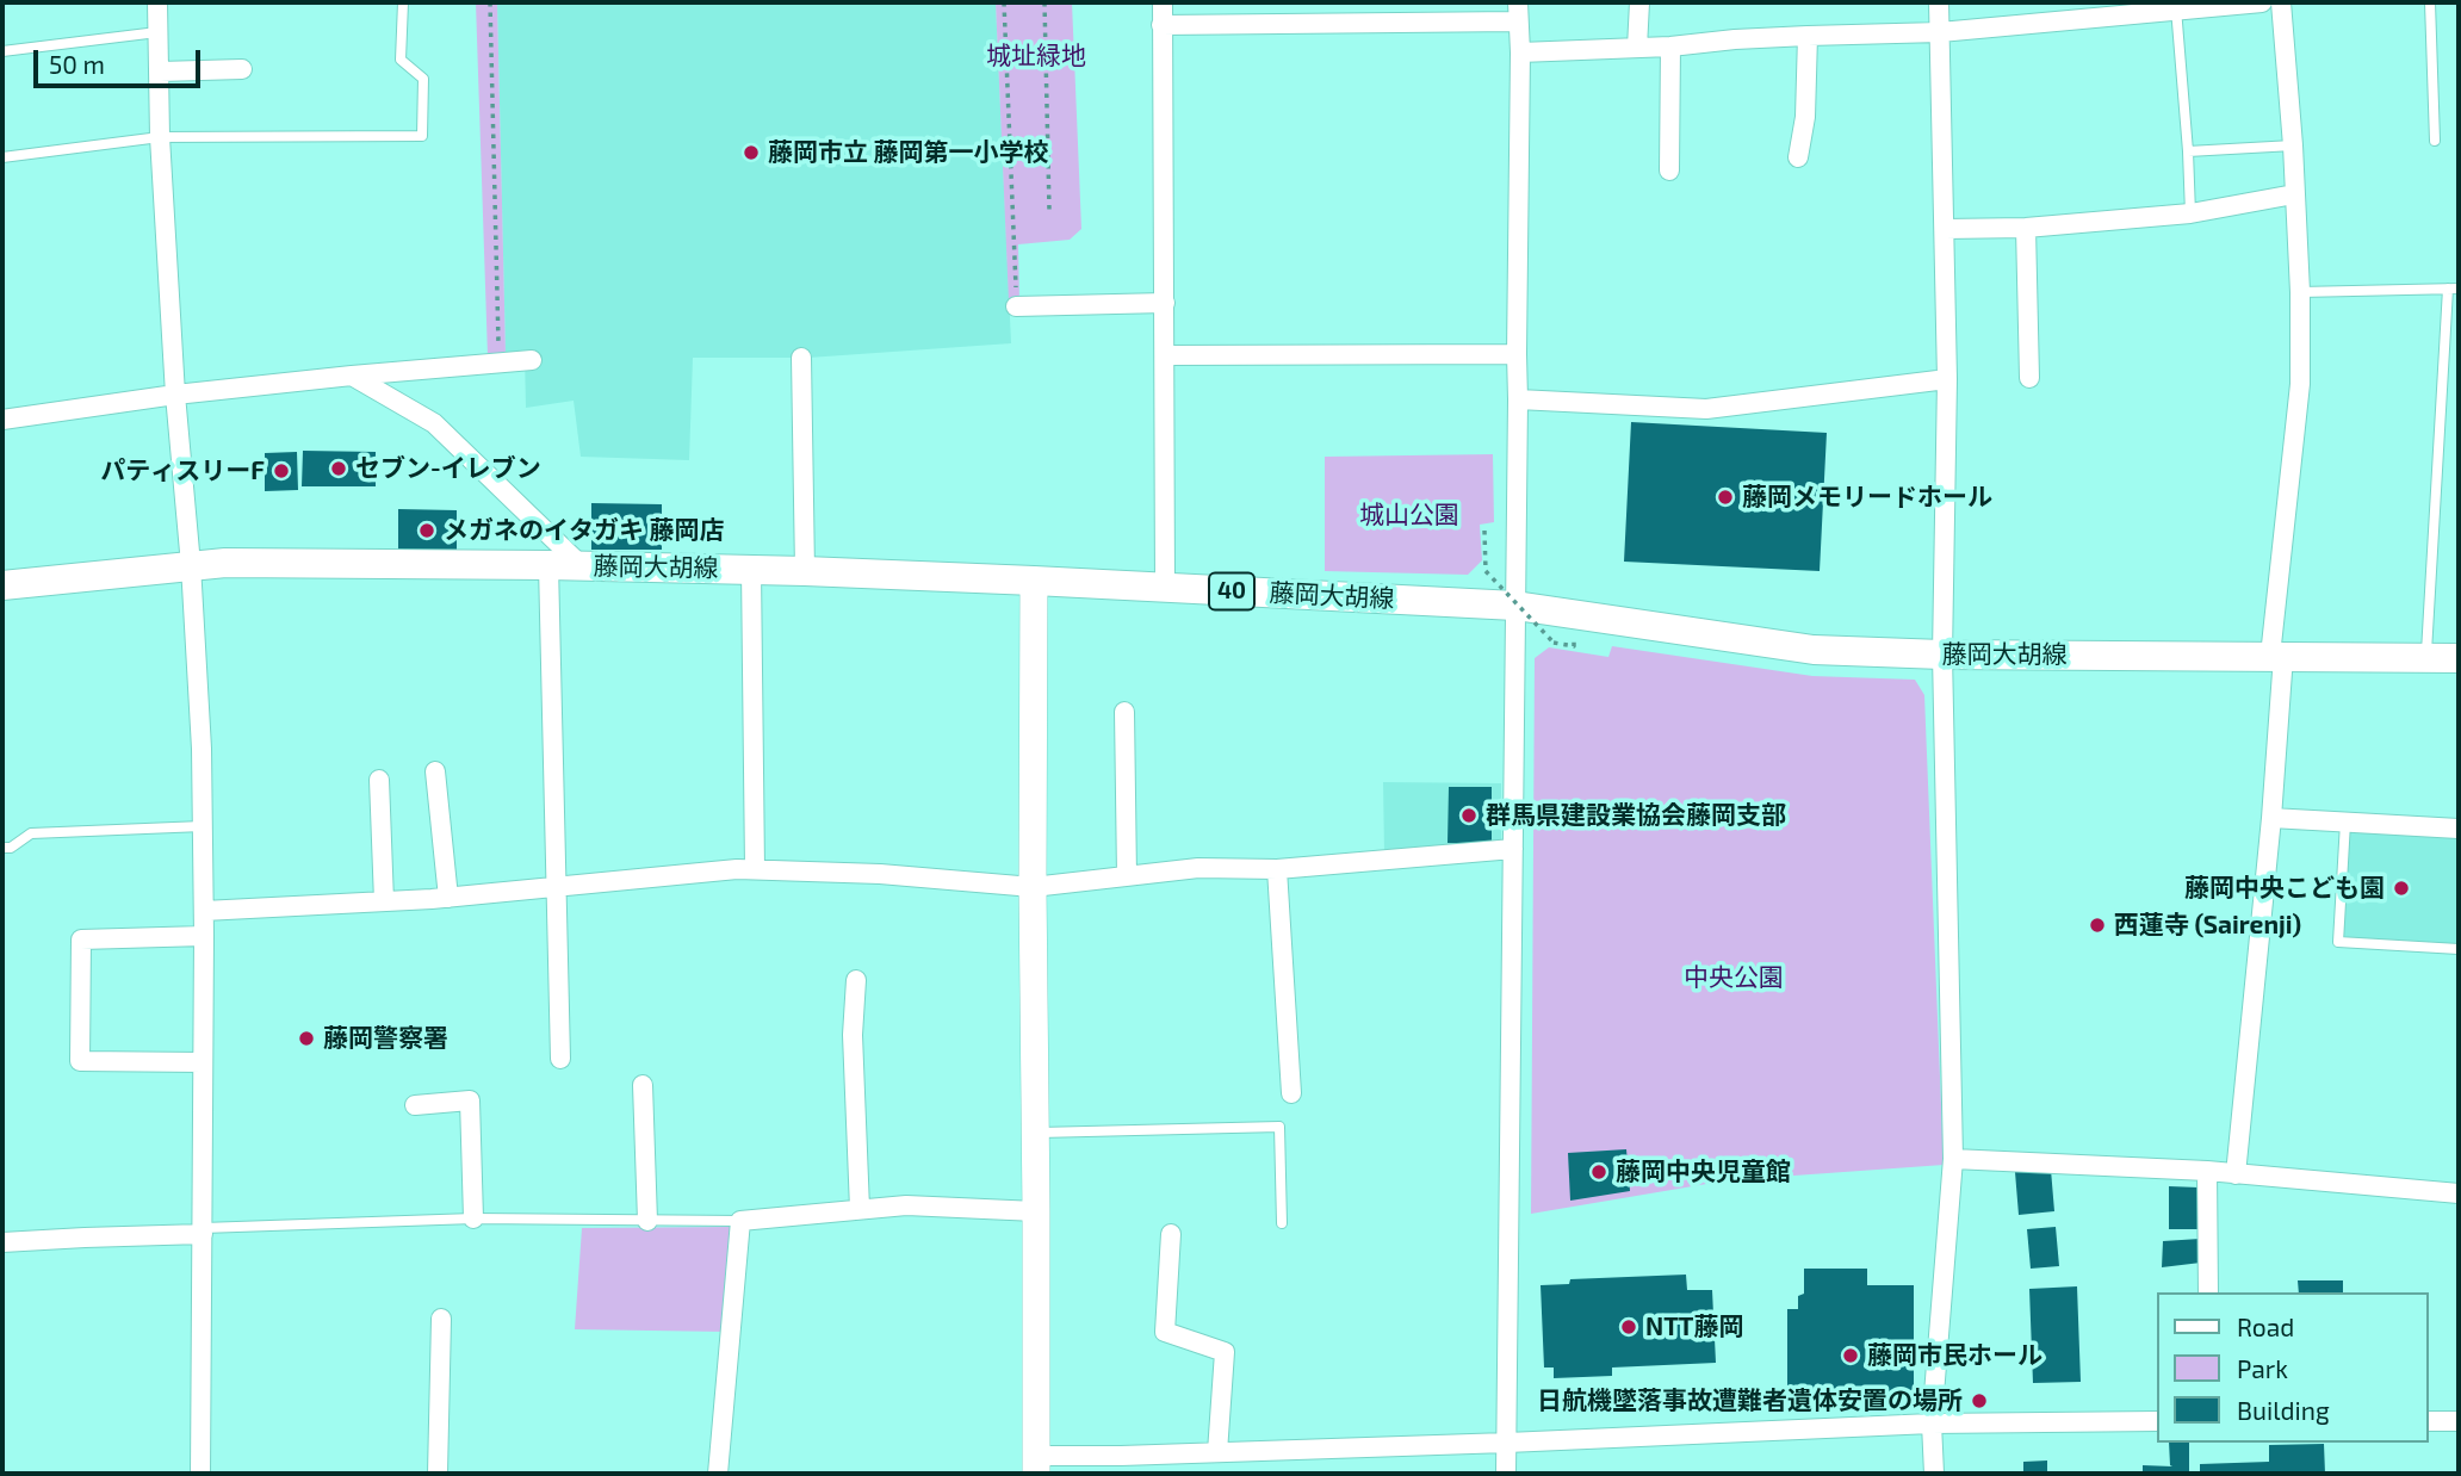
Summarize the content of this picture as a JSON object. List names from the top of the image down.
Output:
{
  "streets": {
    "main road": ["藤岡大胡線", "40"]
  },
  "parks": ["城址緑地", "城山公園", "中央公園"],
  "places": [
    "藤岡市立 藤岡第一小学校",
    "セブン-イレブン",
    "パティスリーF",
    "藤岡メモリードホール",
    "メガネのイタガキ 藤岡店",
    "群馬県建設業協会藤岡支部",
    "藤岡中央こども園",
    "西蓮寺 (Sairenji)",
    "藤岡警察署",
    "藤岡中央児童館",
    "NTT藤岡",
    "藤岡市民ホール",
    "日航機墜落事故遭難者遺体安置の場所"
  ],
  "legend": ["Road", "Park", "Building"],
  "scale_bar": "50 m"
}
